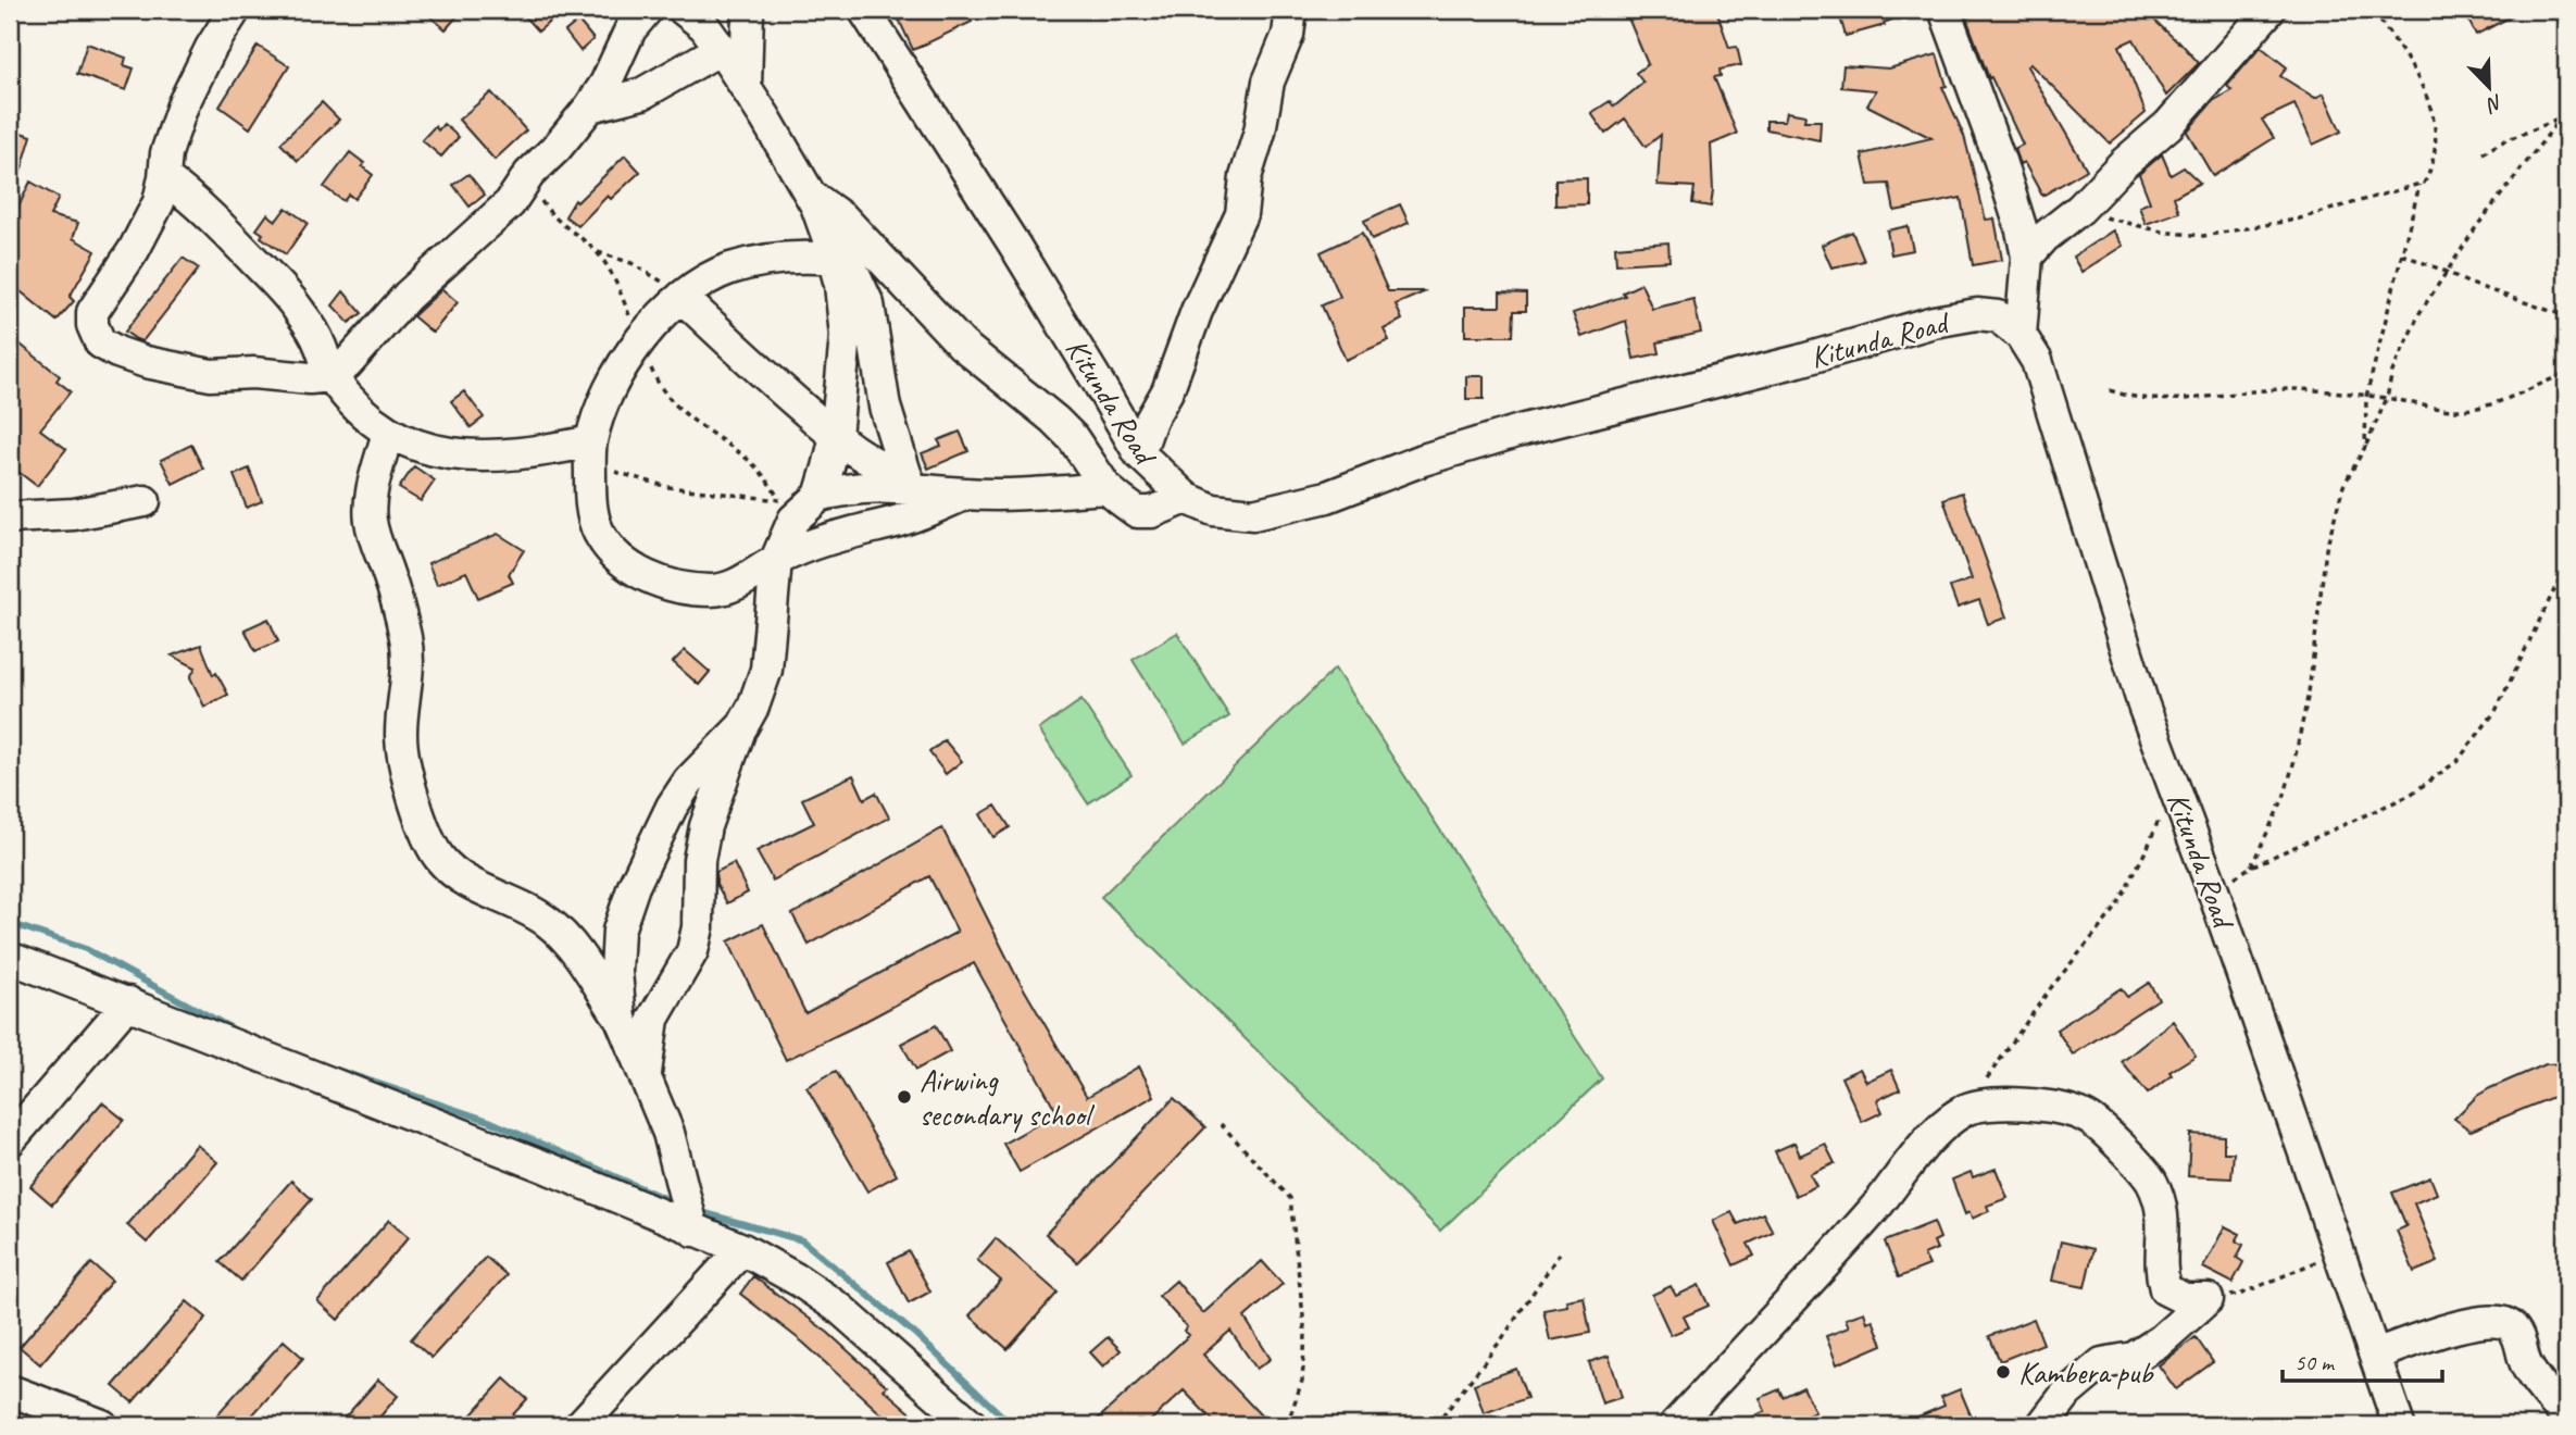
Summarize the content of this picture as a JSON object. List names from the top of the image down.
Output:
{
  "streets": {
    "street": ["Kitunda Road"]
  },
  "places": ["Airwing secondary school", "Kambera pub"],
  "scale_bar": "50 m",
  "north": "bottom right"
}
